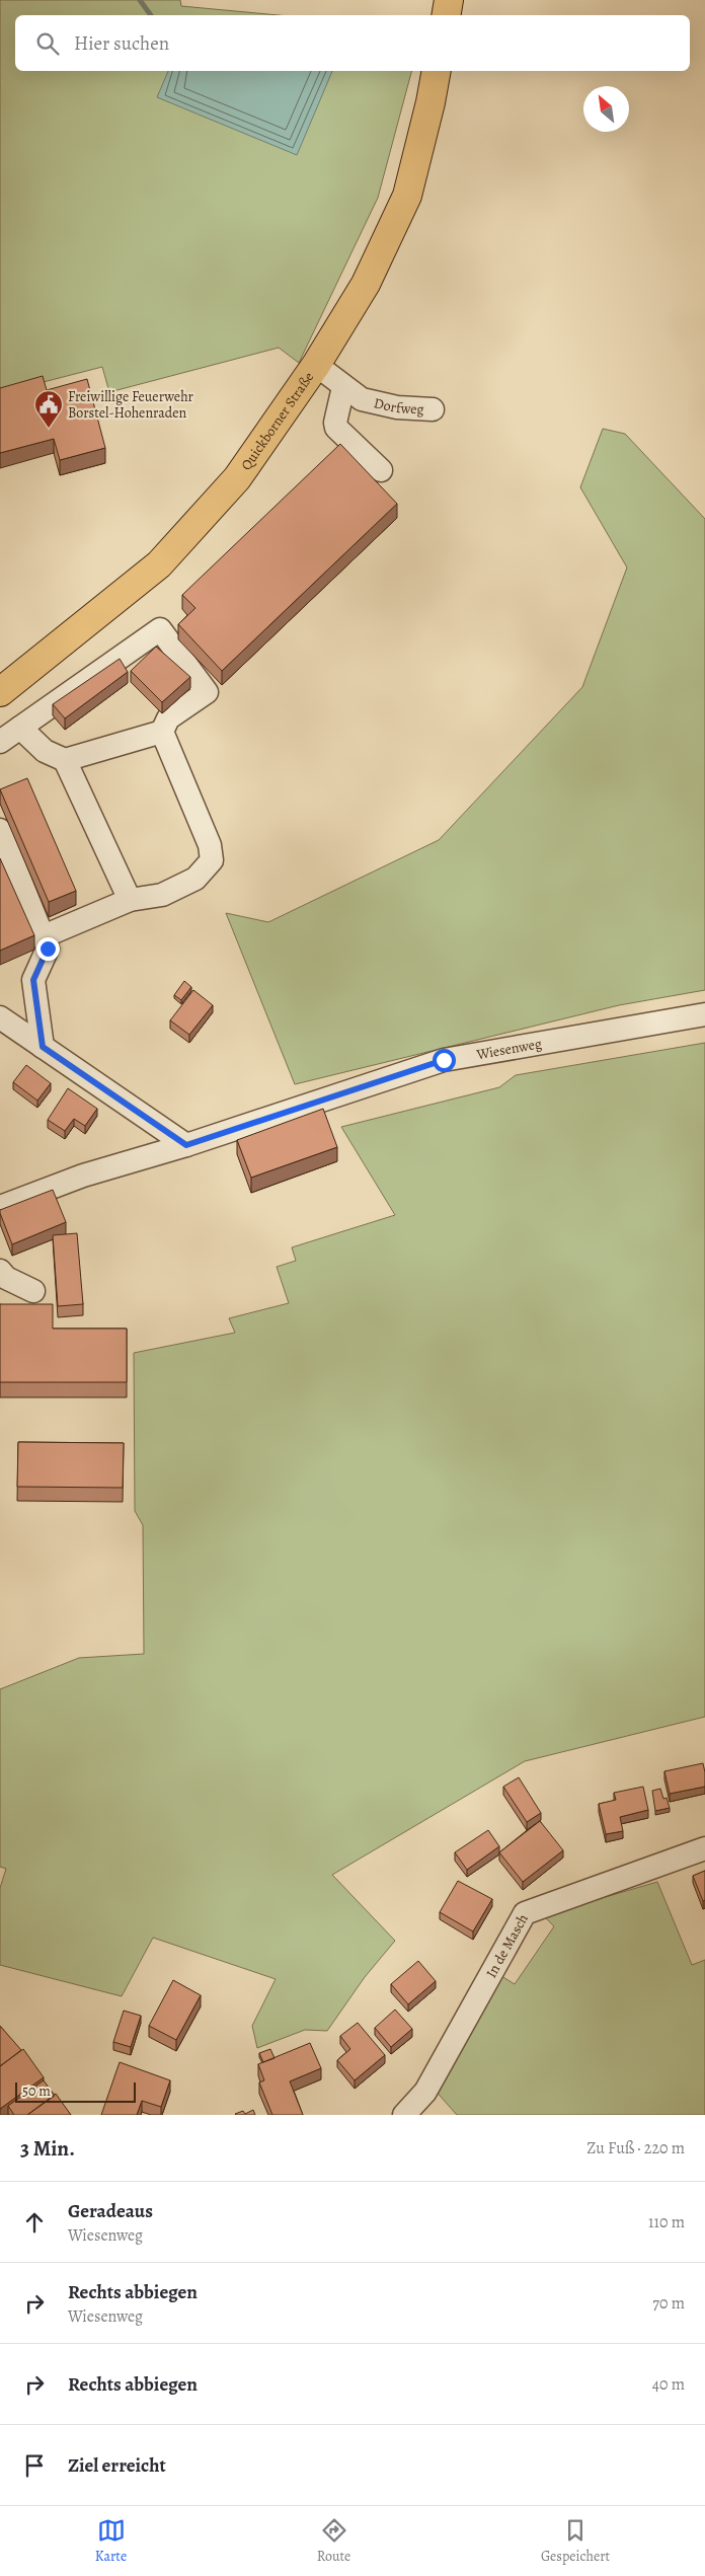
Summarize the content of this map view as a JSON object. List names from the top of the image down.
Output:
{
  "streets": {
    "main road": ["Quickborner Straße"],
    "street": ["Dorfweg", "Wiesenweg", "In de Masch"]
  },
  "crossings": [
    ["Dorfweg", "Quickborner Straße"]
  ],
  "places": {
    "public building": ["Freiwillige Feuerwehr Borstel-Hohenraden"]
  },
  "scale_bar": "50 m",
  "north": "top left",
  "page": {
    "search": "Hier suchen",
    "scale": "50 m",
    "heading": ["3 Min.", "Zu Fuß · 220 m"],
    "list": [
      ["Geradeaus", "Wiesenweg", "110 m"],
      ["Rechts abbiegen", "Wiesenweg", "70 m"],
      ["Rechts abbiegen", "40 m"],
      "Ziel erreicht"
    ],
    "nav": ["Karte", "Route", "Gespeichert"]
  }
}
